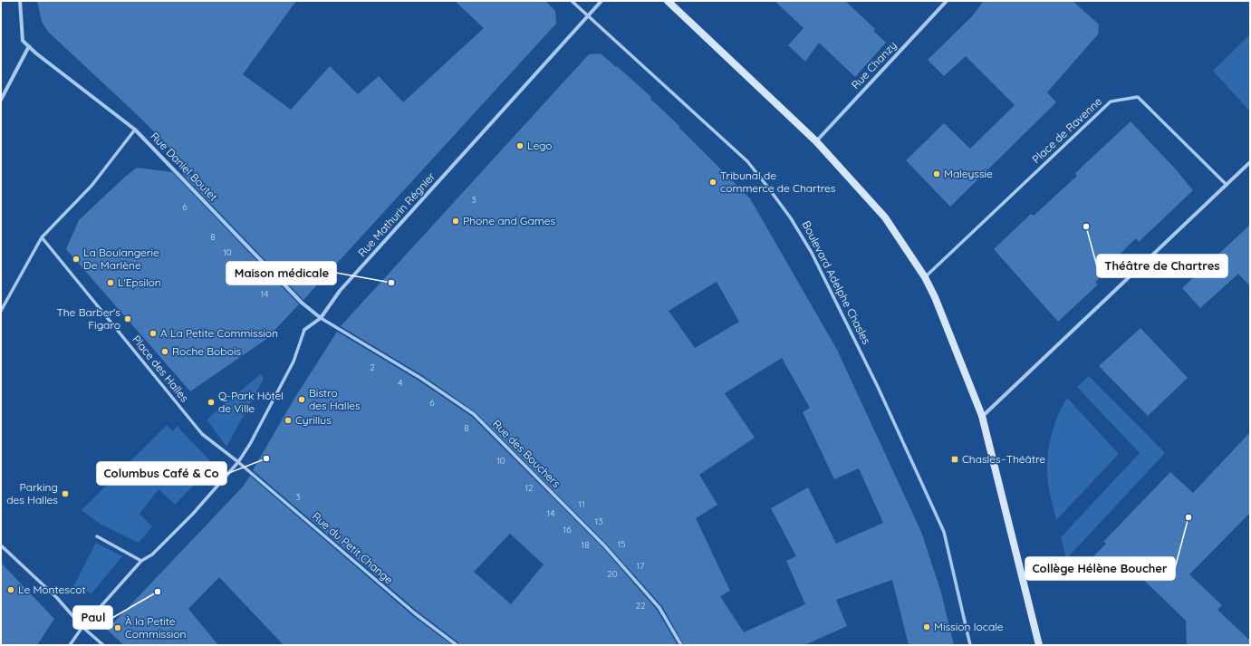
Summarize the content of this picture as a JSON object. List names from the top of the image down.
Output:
{
  "streets": {
    "street": [
      "Rue Chanzy",
      "Place de Ravenne",
      "Rue Daniel Boutet",
      "Rue Mathurin Régnier",
      "Boulevard Adelphe Chasles",
      "Place des Halles",
      "Rue des Bouchers",
      "Rue du Petit Change"
    ]
  },
  "crossings": [
    ["Rue Daniel Boutet", "Rue Mathurin Régnier"],
    ["Rue Daniel Boutet", "Rue des Bouchers"],
    ["Rue Mathurin Régnier", "Boulevard Adelphe Chasles"],
    ["Rue Mathurin Régnier", "Place des Halles"],
    ["Rue Mathurin Régnier", "Rue des Bouchers"],
    ["Rue Mathurin Régnier", "Rue du Petit Change"],
    ["Place des Halles", "Rue du Petit Change"]
  ],
  "places": {
    "other": [
      "Lego",
      "Maleyssie",
      "Tribunal de commerce de Chartres",
      "Phone and Games",
      "Théâtre de Chartres",
      "La Boulangerie De Marlène",
      "L'Epsilon",
      "Maison médicale",
      "The Barber's Figaro",
      "A La Petite Commission",
      "Roche Bobois",
      "Bistro des Halles",
      "Q-Park Hôtel de Ville",
      "Cyrillus",
      "Columbus Café & Co",
      "Parking des Halles",
      "Collège Hélène Boucher",
      "Le Montescot",
      "Paul",
      "Mission locale",
      "À la Petite Commission"
    ],
    "transit": ["Chasles–Théâtre"]
  },
  "house_numbers": [
    "3",
    "6",
    "8",
    "10",
    "14",
    "2",
    "4",
    "6",
    "8",
    "10",
    "12",
    "3",
    "11",
    "14",
    "13",
    "16",
    "15",
    "18",
    "17",
    "20",
    "22"
  ]
}
